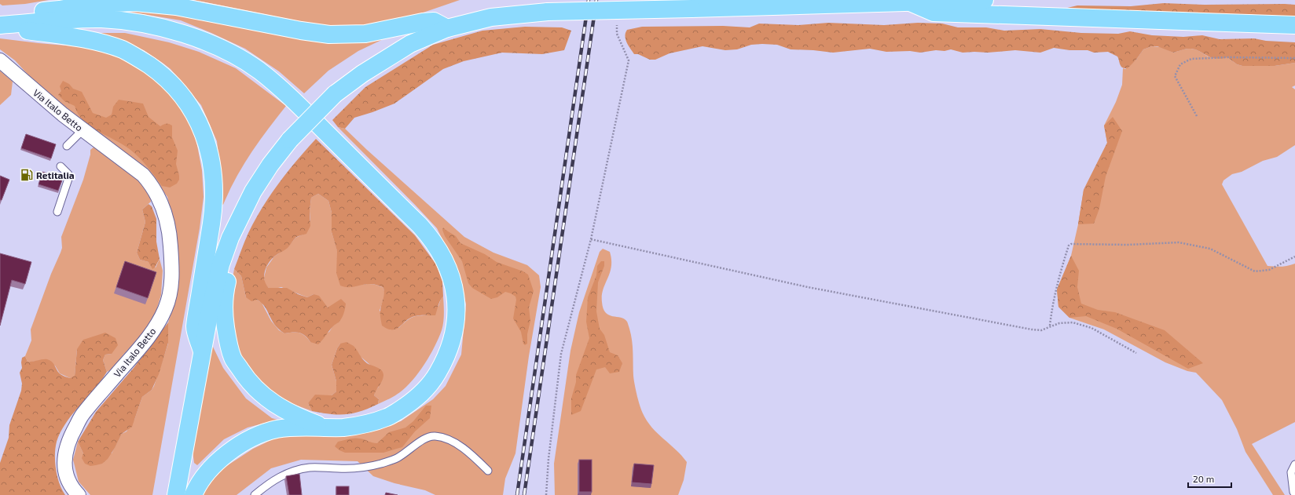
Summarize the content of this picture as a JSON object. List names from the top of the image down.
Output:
{
  "streets": {
    "street": ["Via Italo Betto"]
  },
  "places": {
    "fuel station": ["Retitalia"]
  },
  "scale_bar": "20 m"
}
